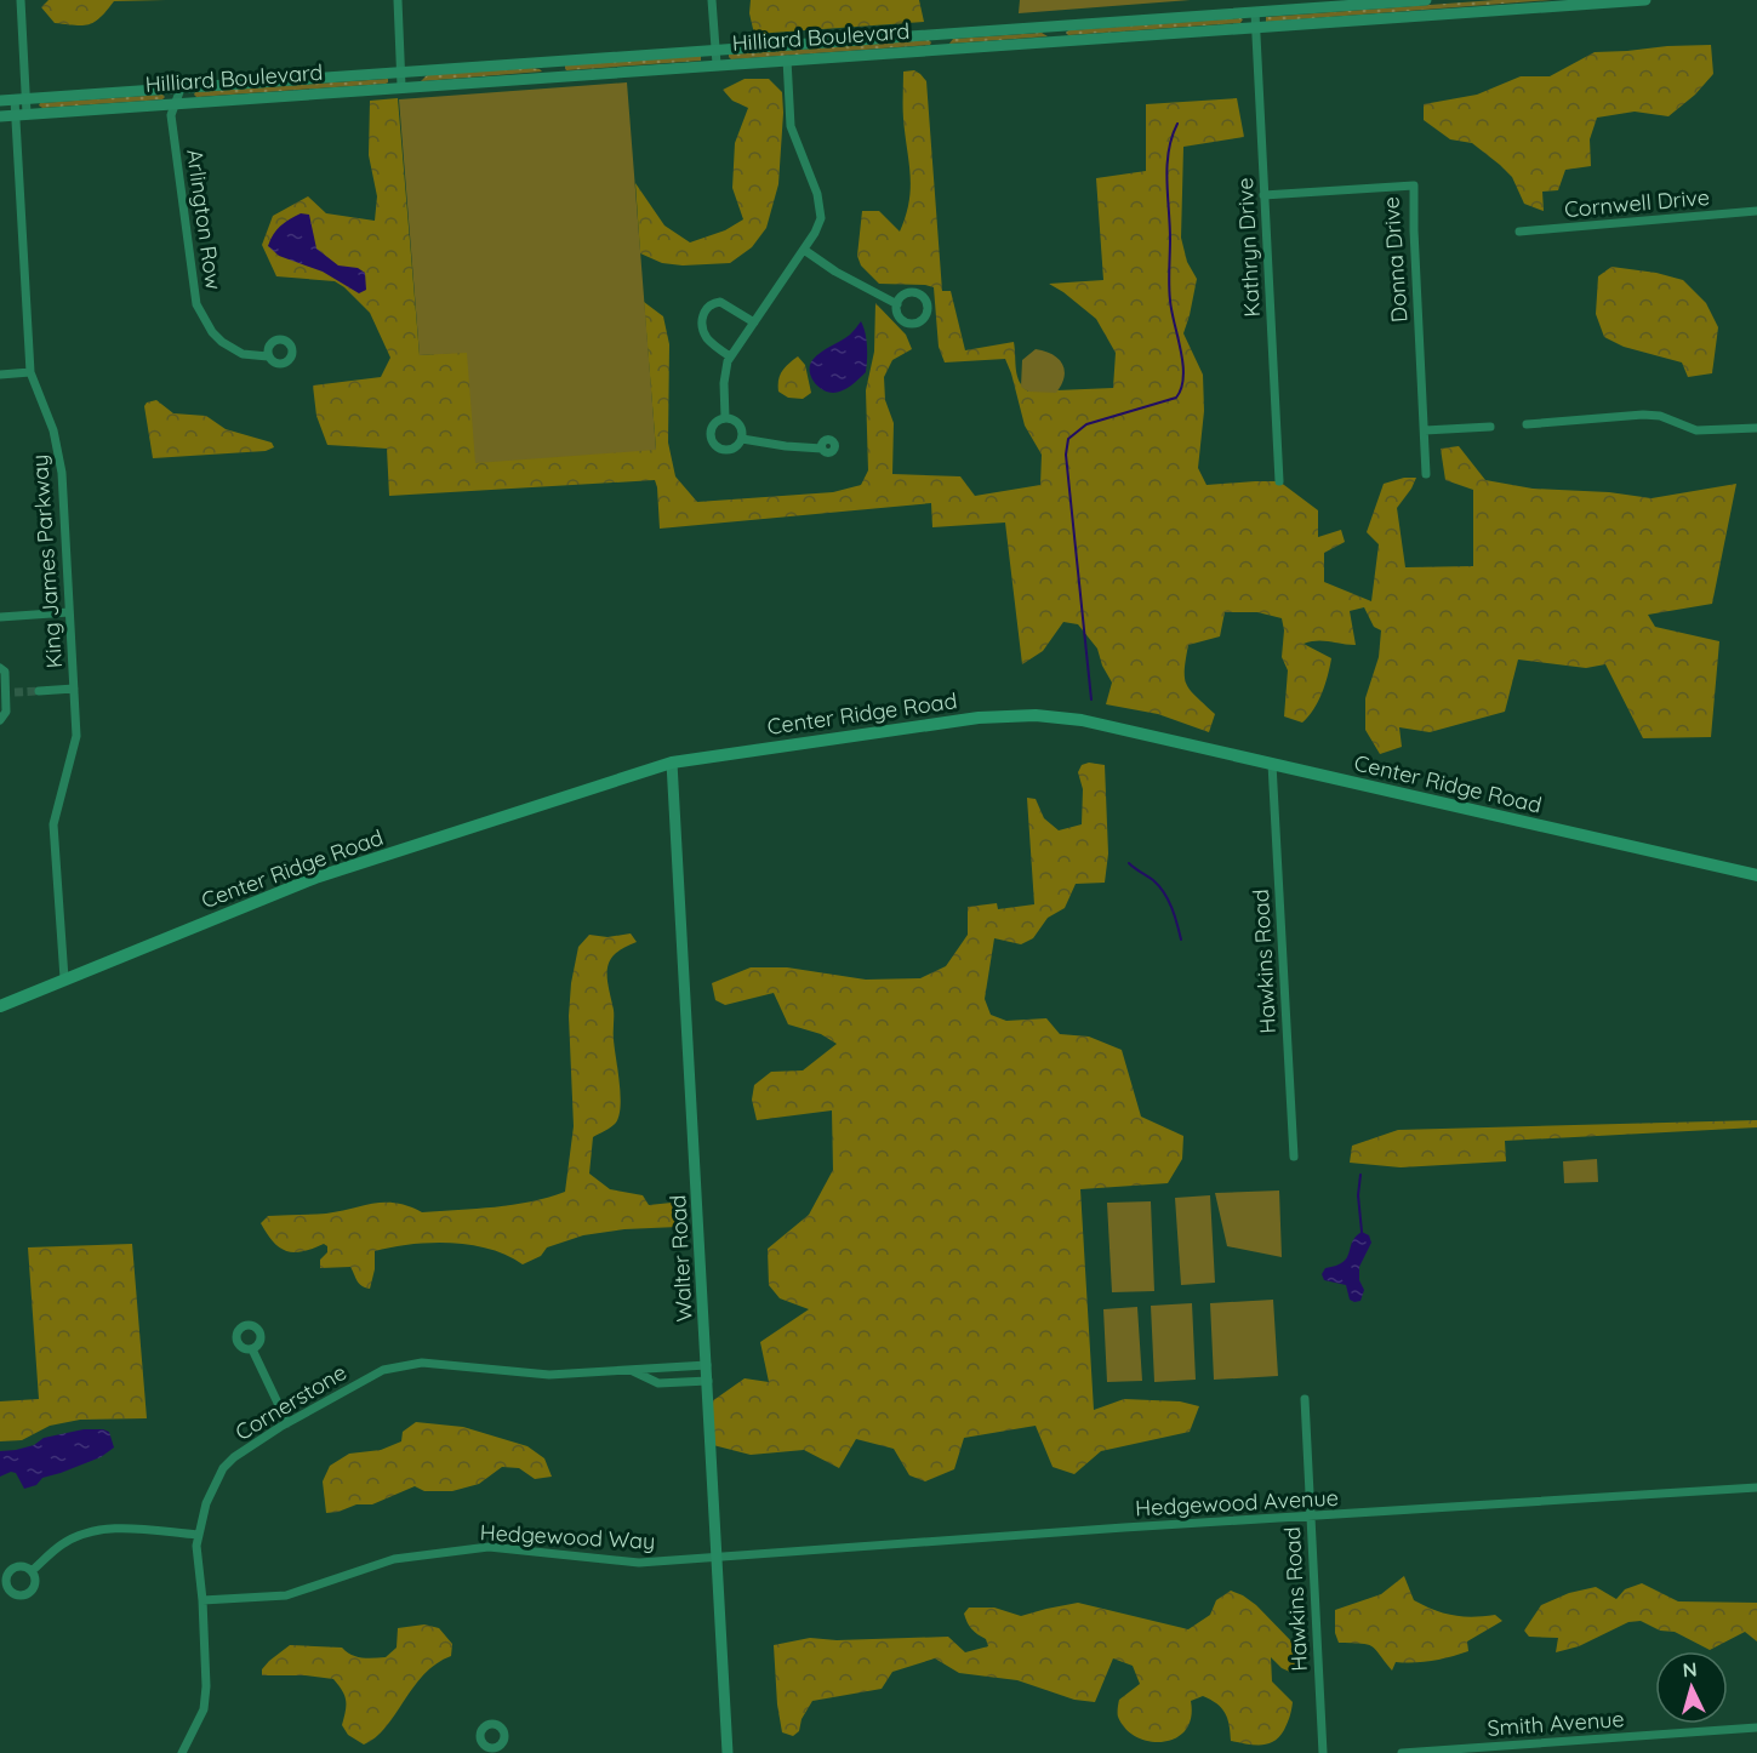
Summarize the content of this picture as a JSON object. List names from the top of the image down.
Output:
{
  "streets": {
    "main road": ["Hilliard Boulevard", "Center Ridge Road", "Walter Road"],
    "street": [
      "Cornwell Drive",
      "Arlington Row",
      "Kathryn Drive",
      "Donna Drive",
      "King James Parkway",
      "Hawkins Road",
      "Cornerstone",
      "Hedgewood Avenue",
      "Hedgewood Way",
      "Smith Avenue"
    ]
  },
  "crossings": [
    ["Hilliard Boulevard", "Arlington Row"],
    ["Hilliard Boulevard", "Kathryn Drive"],
    ["Hilliard Boulevard", "King James Parkway"],
    ["Kathryn Drive", "Donna Drive"],
    ["King James Parkway", "Center Ridge Road"],
    ["Center Ridge Road", "Hawkins Road"],
    ["Center Ridge Road", "Walter Road"],
    ["Hawkins Road", "Hedgewood Avenue"],
    ["Walter Road", "Cornerstone"],
    ["Walter Road", "Hedgewood Avenue"],
    ["Walter Road", "Hedgewood Way"],
    ["Cornerstone", "Hedgewood Way"],
    ["Hedgewood Avenue", "Hedgewood Way"]
  ],
  "north": "top"
}
